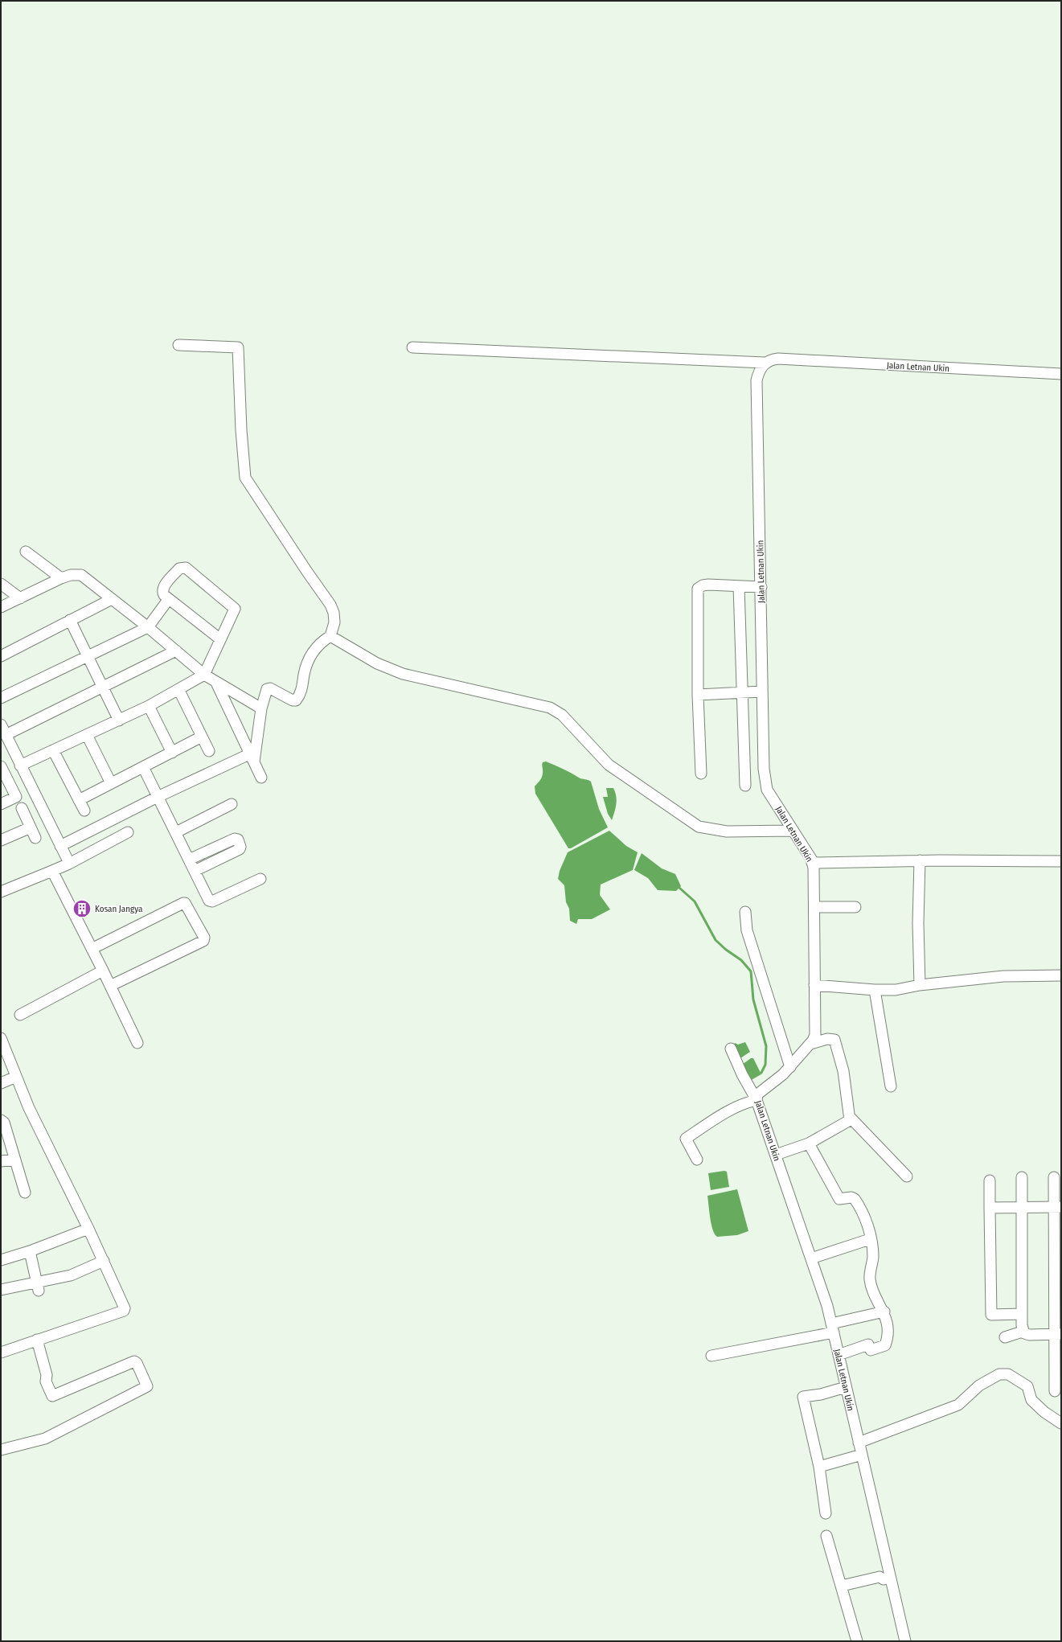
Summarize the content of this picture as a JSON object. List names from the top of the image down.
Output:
{
  "streets": {
    "street": ["Jalan Letnan Ukin"]
  },
  "places": {
    "building": ["Kosan Jangya"]
  }
}
